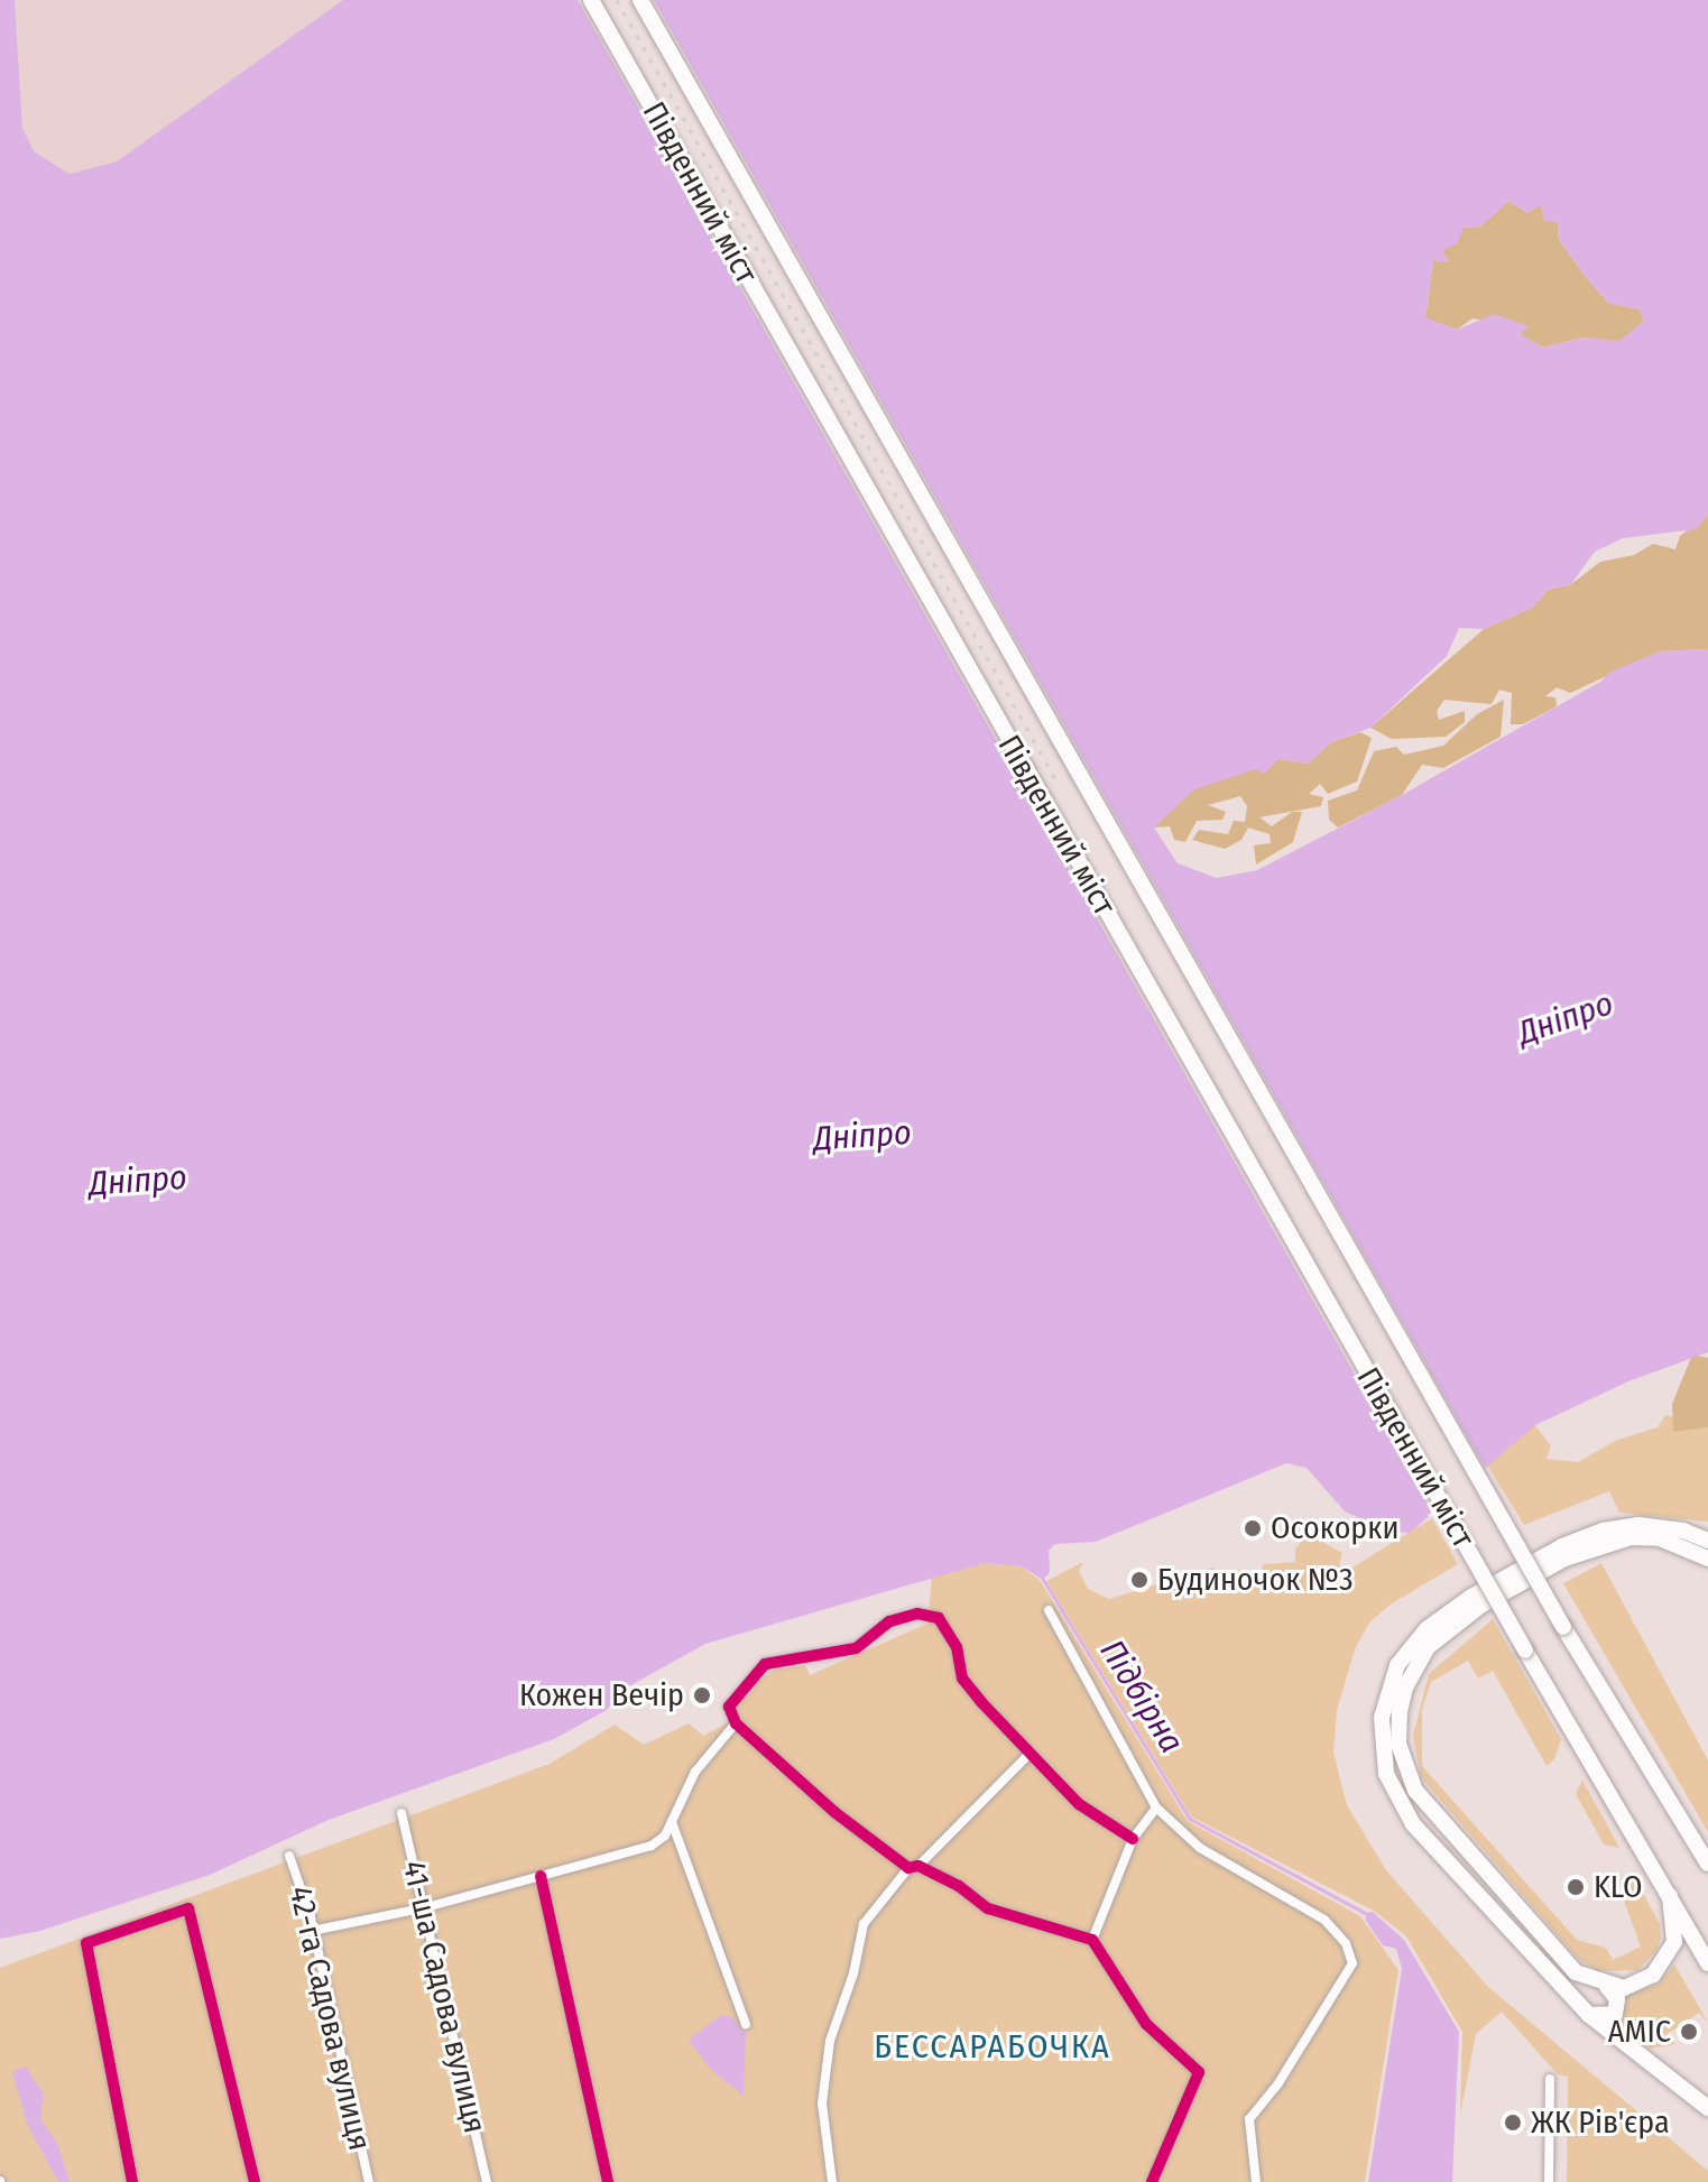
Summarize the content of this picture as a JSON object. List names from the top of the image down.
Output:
{
  "streets": {
    "highway": ["Південний міст"],
    "street": ["41-ша Садова вулиця", "42-га Садова вулиця"]
  },
  "districts": ["БЕССАРАБОЧКА"],
  "water": ["Дніпро", "Підбірна"],
  "places": [
    "Осокорки",
    "Будиночок №3",
    "Кожен Вечір",
    "KLO",
    "AMIC",
    "ЖК Рів'єра"
  ]
}
